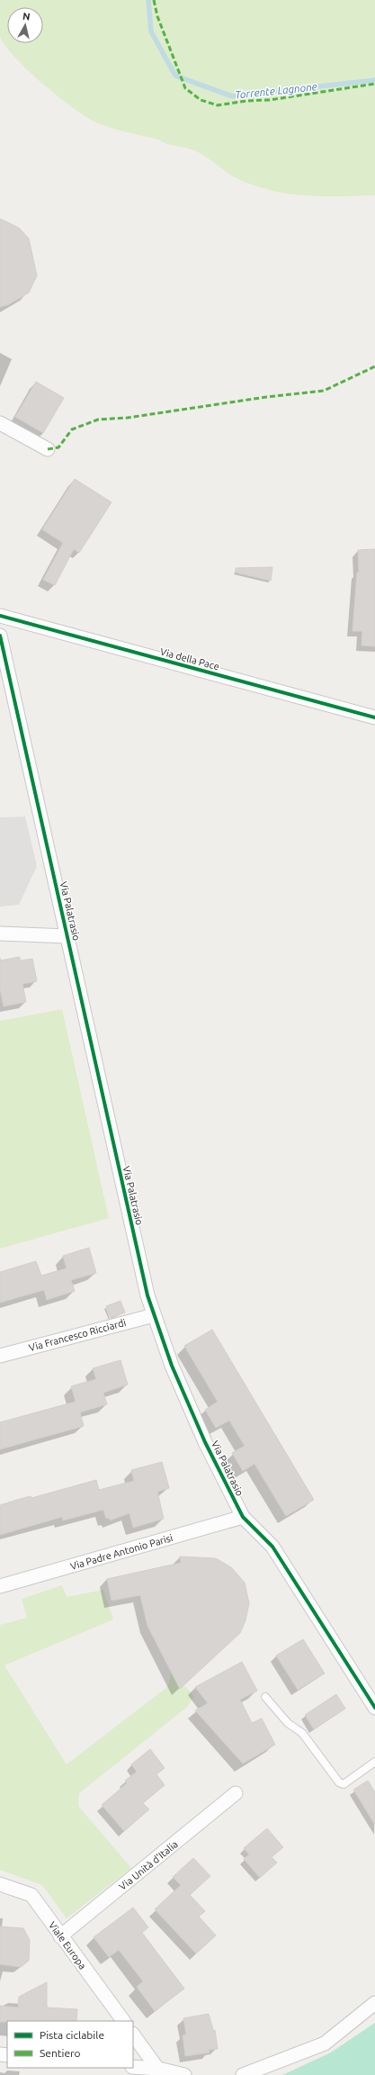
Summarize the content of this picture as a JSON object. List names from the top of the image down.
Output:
{
  "streets": {
    "street": [
      "Via della Pace",
      "Via Palatrasio",
      "Via Francesco Ricciardi",
      "Via Padre Antonio Parisi",
      "Via Unità d'Italia",
      "Viale Europa"
    ]
  },
  "crossings": [
    ["Via Palatrasio", "Via Francesco Ricciardi"],
    ["Via Palatrasio", "Via Padre Antonio Parisi"],
    ["Via Unità d'Italia", "Viale Europa"]
  ],
  "water": ["Torrente Lagnone"],
  "legend": ["Pista ciclabile", "Sentiero"],
  "north": "top"
}
